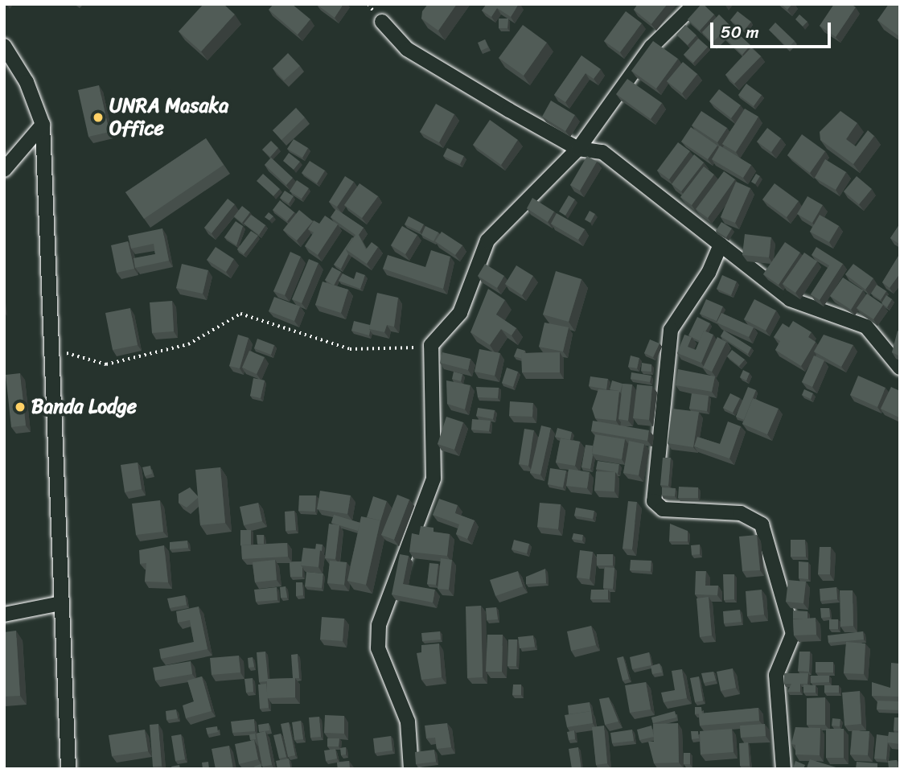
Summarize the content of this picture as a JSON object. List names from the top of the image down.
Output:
{
  "places": ["UNRA Masaka Office", "Banda Lodge"],
  "scale_bar": "50 m"
}
